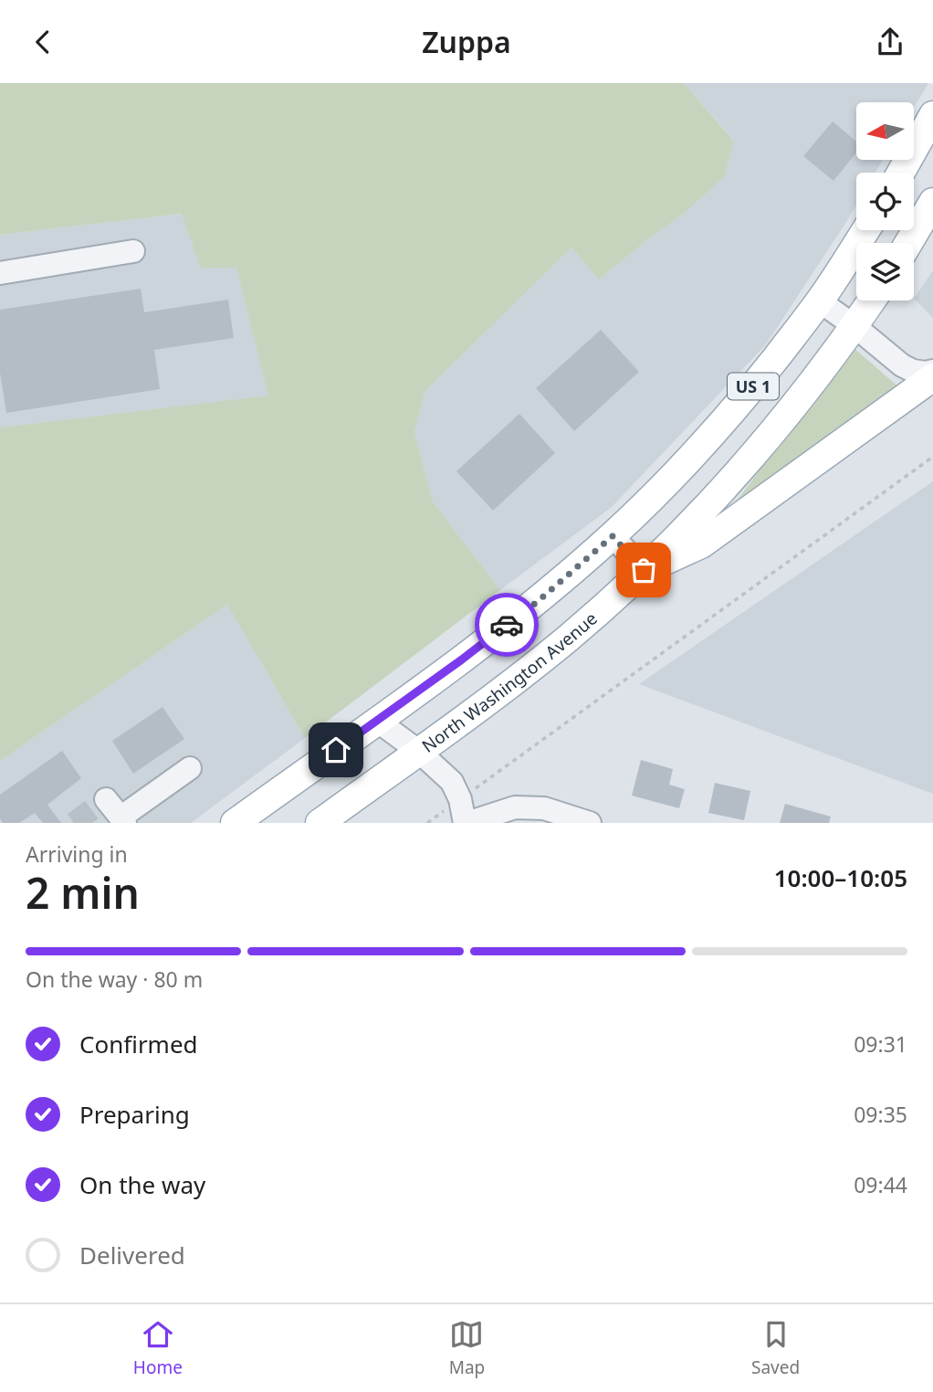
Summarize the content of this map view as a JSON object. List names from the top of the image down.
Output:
{
  "streets": {
    "main road": ["US 1", "North Washington Avenue"]
  },
  "north": "left",
  "page": {
    "header": "Zuppa",
    "heading": ["2 min", "Arriving in", "10:00–10:05"],
    "bar": "On the way · 80 m",
    "list": [
      ["Confirmed", "09:31"],
      ["Preparing", "09:35"],
      ["On the way", "09:44"],
      "Delivered"
    ],
    "tabs": ["Home", "Map", "Saved"]
  }
}
